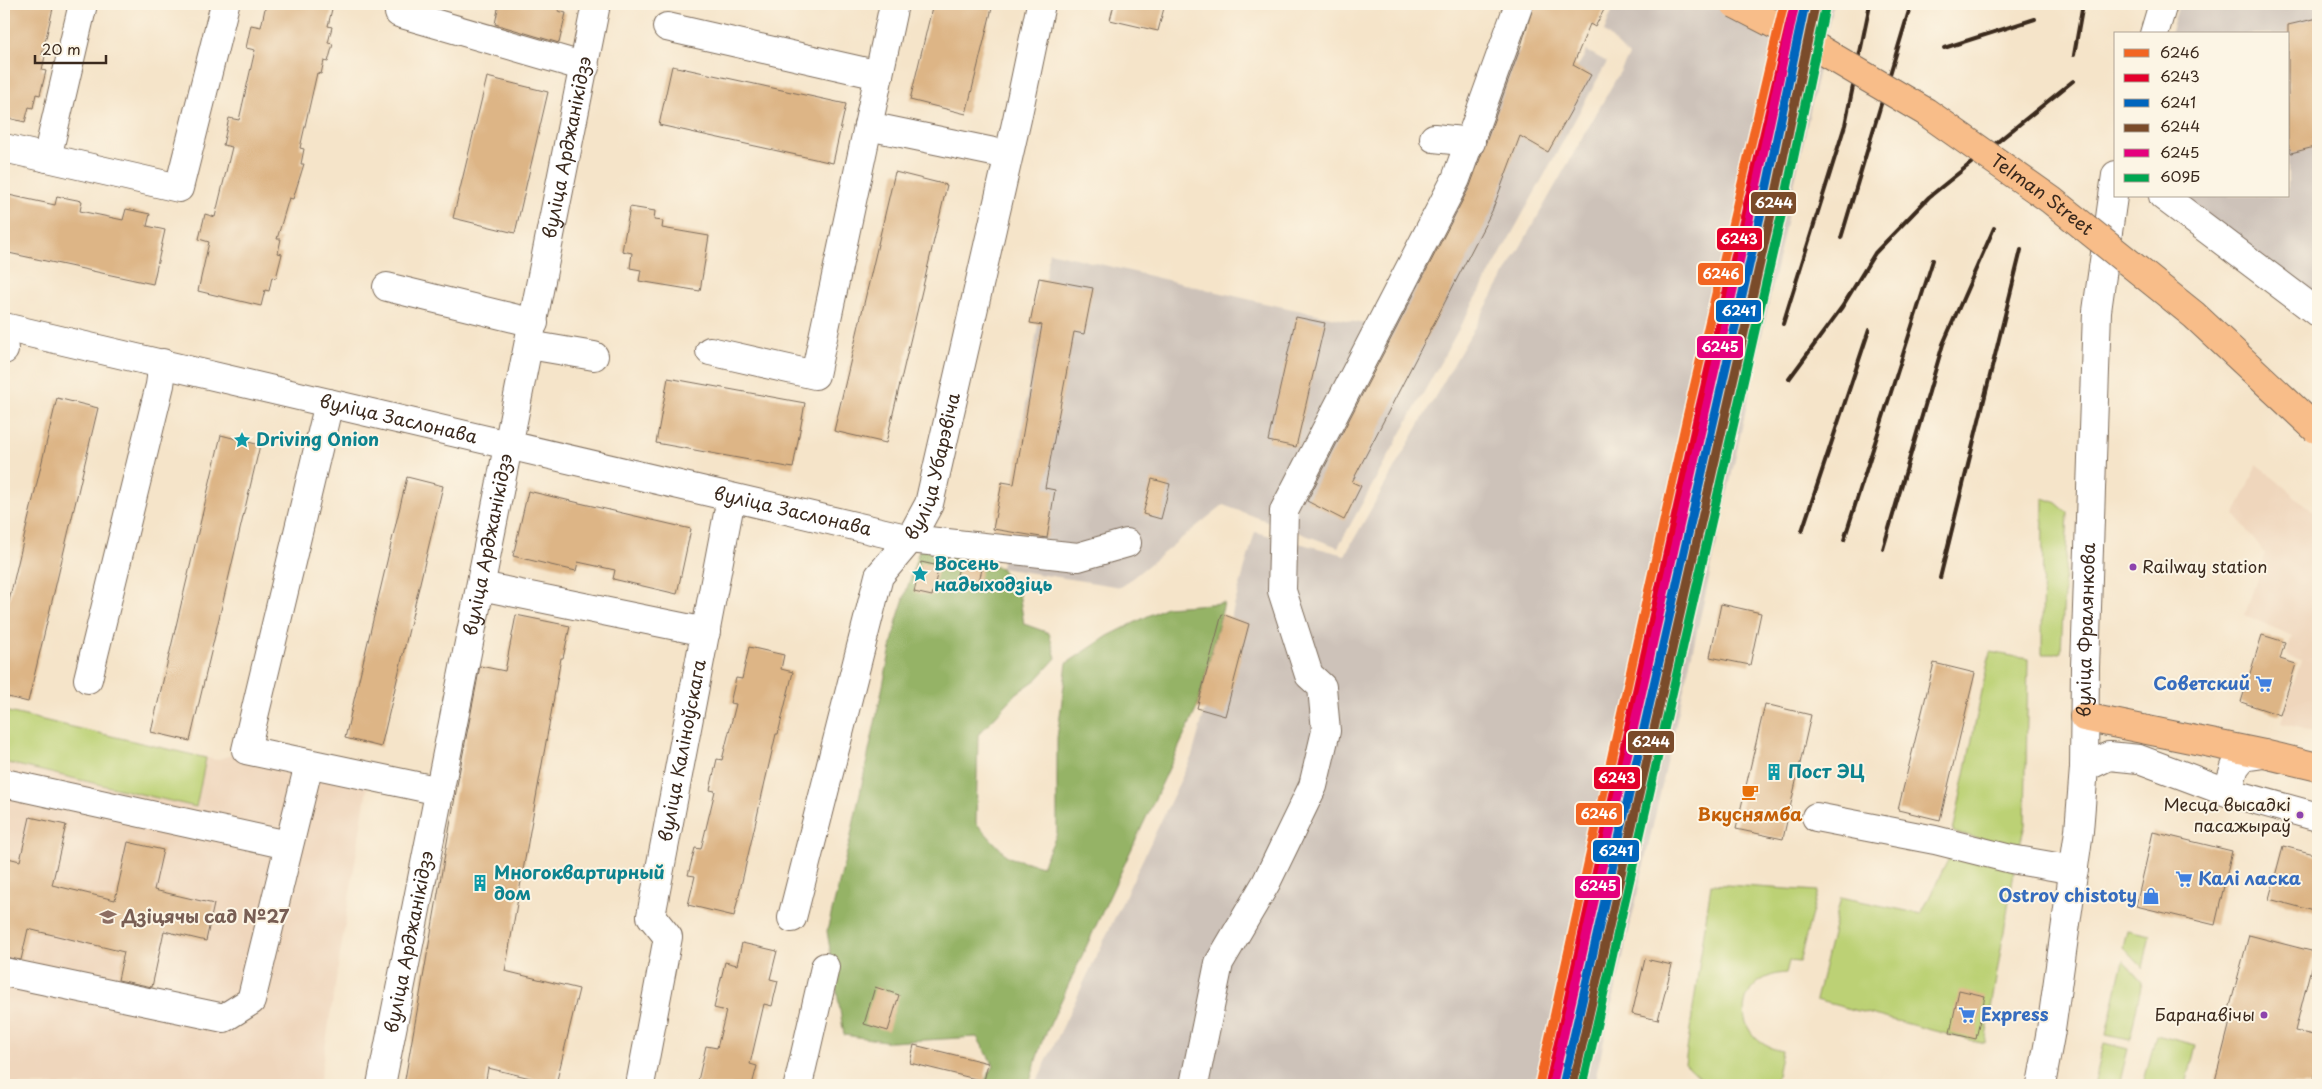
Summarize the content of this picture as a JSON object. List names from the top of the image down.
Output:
{
  "streets": {
    "main road": ["Telman Street"],
    "street": [
      "вуліца Арджанікідзэ",
      "вуліца Заслонава",
      "вуліца Убарэвіча",
      "вуліца Фралянкова",
      "вуліца Каліноўскага"
    ]
  },
  "crossings": [
    ["вуліца Арджанікідзэ", "вуліца Заслонава"],
    ["вуліца Заслонава", "вуліца Убарэвіча"],
    ["вуліца Заслонава", "вуліца Каліноўскага"]
  ],
  "places": {
    "place": ["Driving Onion", "Восень надыходзіць"],
    "other": ["Railway station", "Месца высадкі пасажыраў", "Баранавічы"],
    "supermarket": ["Советский", "Калі ласка", "Express"],
    "building": ["Пост ЭЦ", "Многоквартирный дом"],
    "cafe": ["Вкуснямба"],
    "shop": ["Ostrov chistoty"],
    "school or university": ["Дзіцячы сад №27"]
  },
  "lines": [
    "transit line 6246",
    "transit line 6241",
    "transit line 6245",
    "transit line 6243",
    "transit line 6244",
    "transit line 609Б"
  ],
  "legend": [
    "6246",
    "6243",
    "6241",
    "6244",
    "6245",
    "609Б"
  ],
  "scale_bar": "20 m"
}
